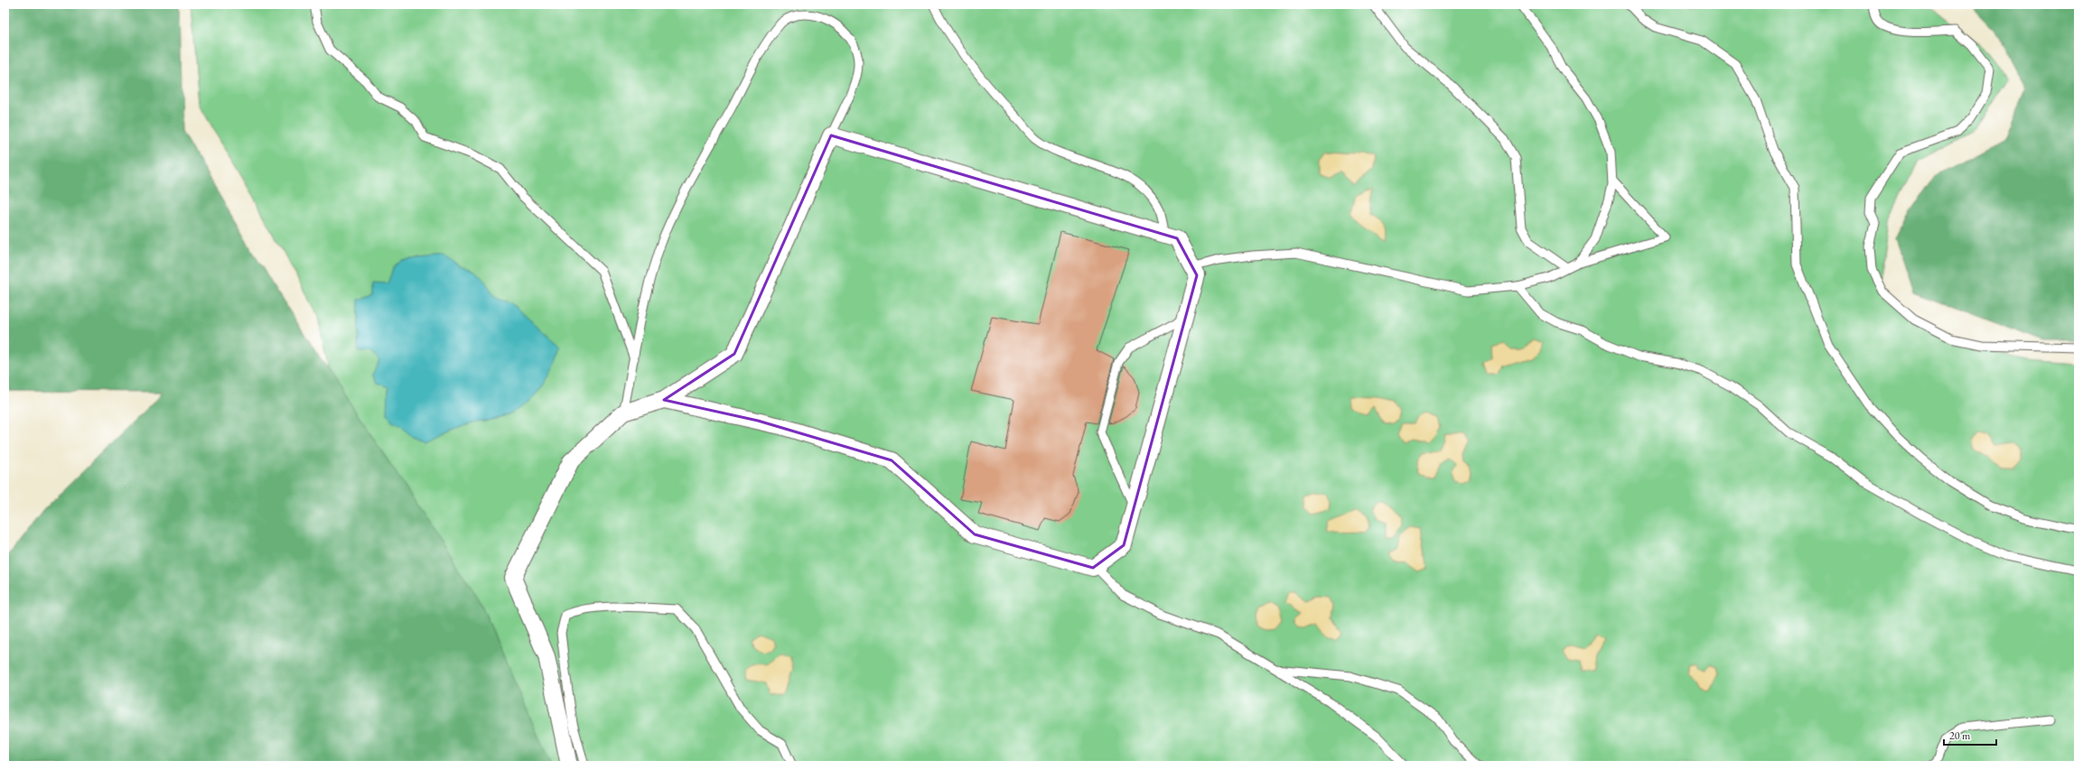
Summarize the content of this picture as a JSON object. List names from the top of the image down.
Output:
{
  "scale_bar": "20 m"
}
